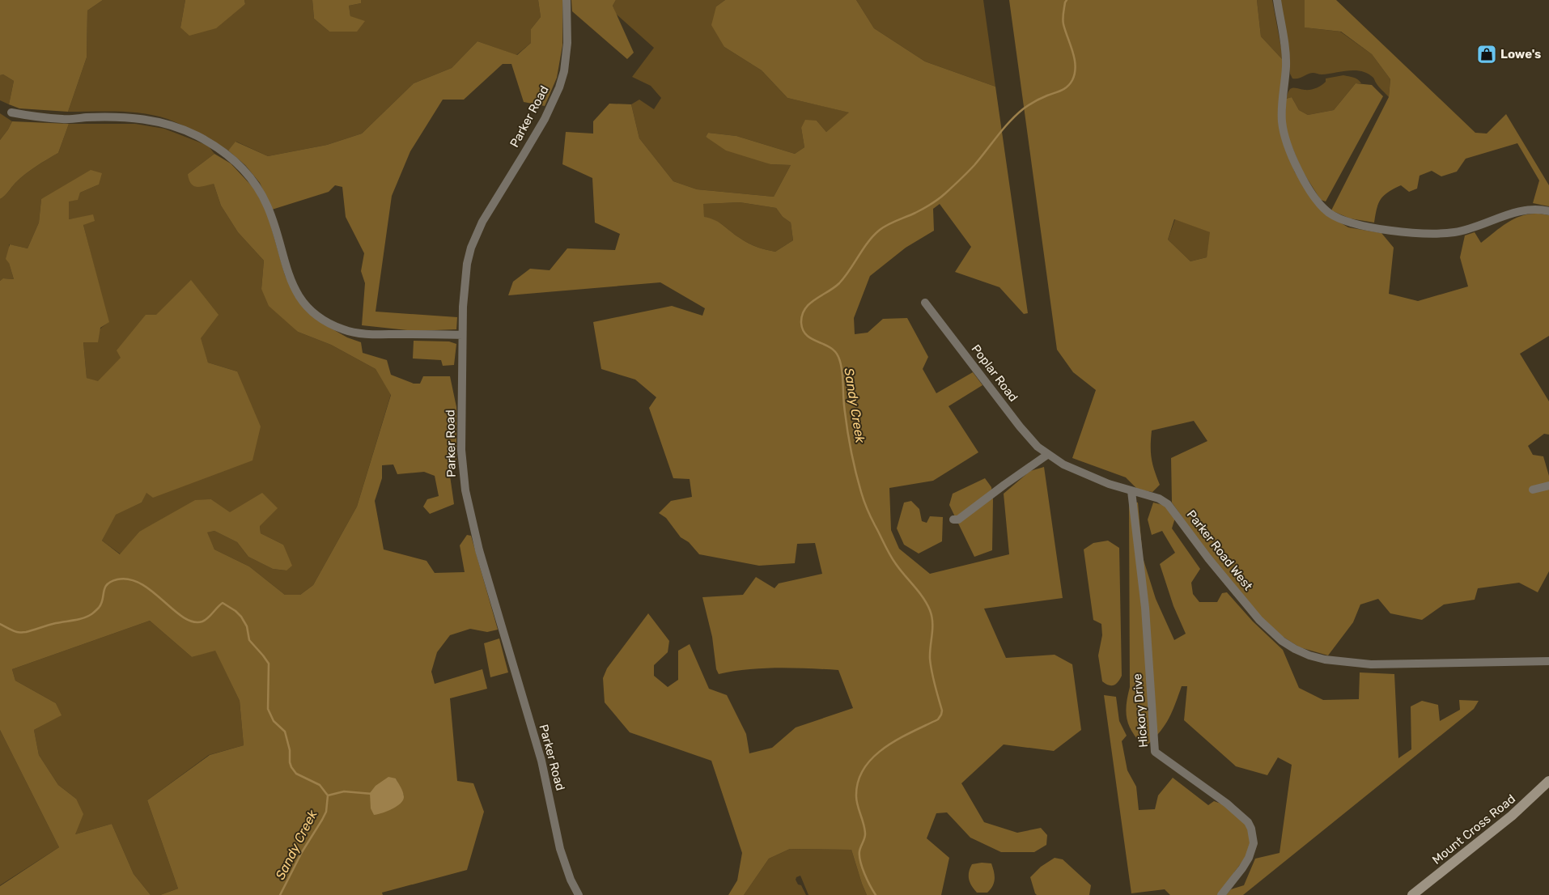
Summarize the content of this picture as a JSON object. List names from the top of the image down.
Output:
{
  "streets": {
    "main road": ["Mount Cross Road"],
    "street": [
      "Parker Road",
      "Poplar Road",
      "Parker Road West",
      "Hickory Drive"
    ]
  },
  "crossings": [
    ["Poplar Road", "Parker Road West"],
    ["Parker Road West", "Hickory Drive"]
  ],
  "water": ["Sandy Creek"],
  "places": {
    "shop": ["Lowe's"]
  }
}
